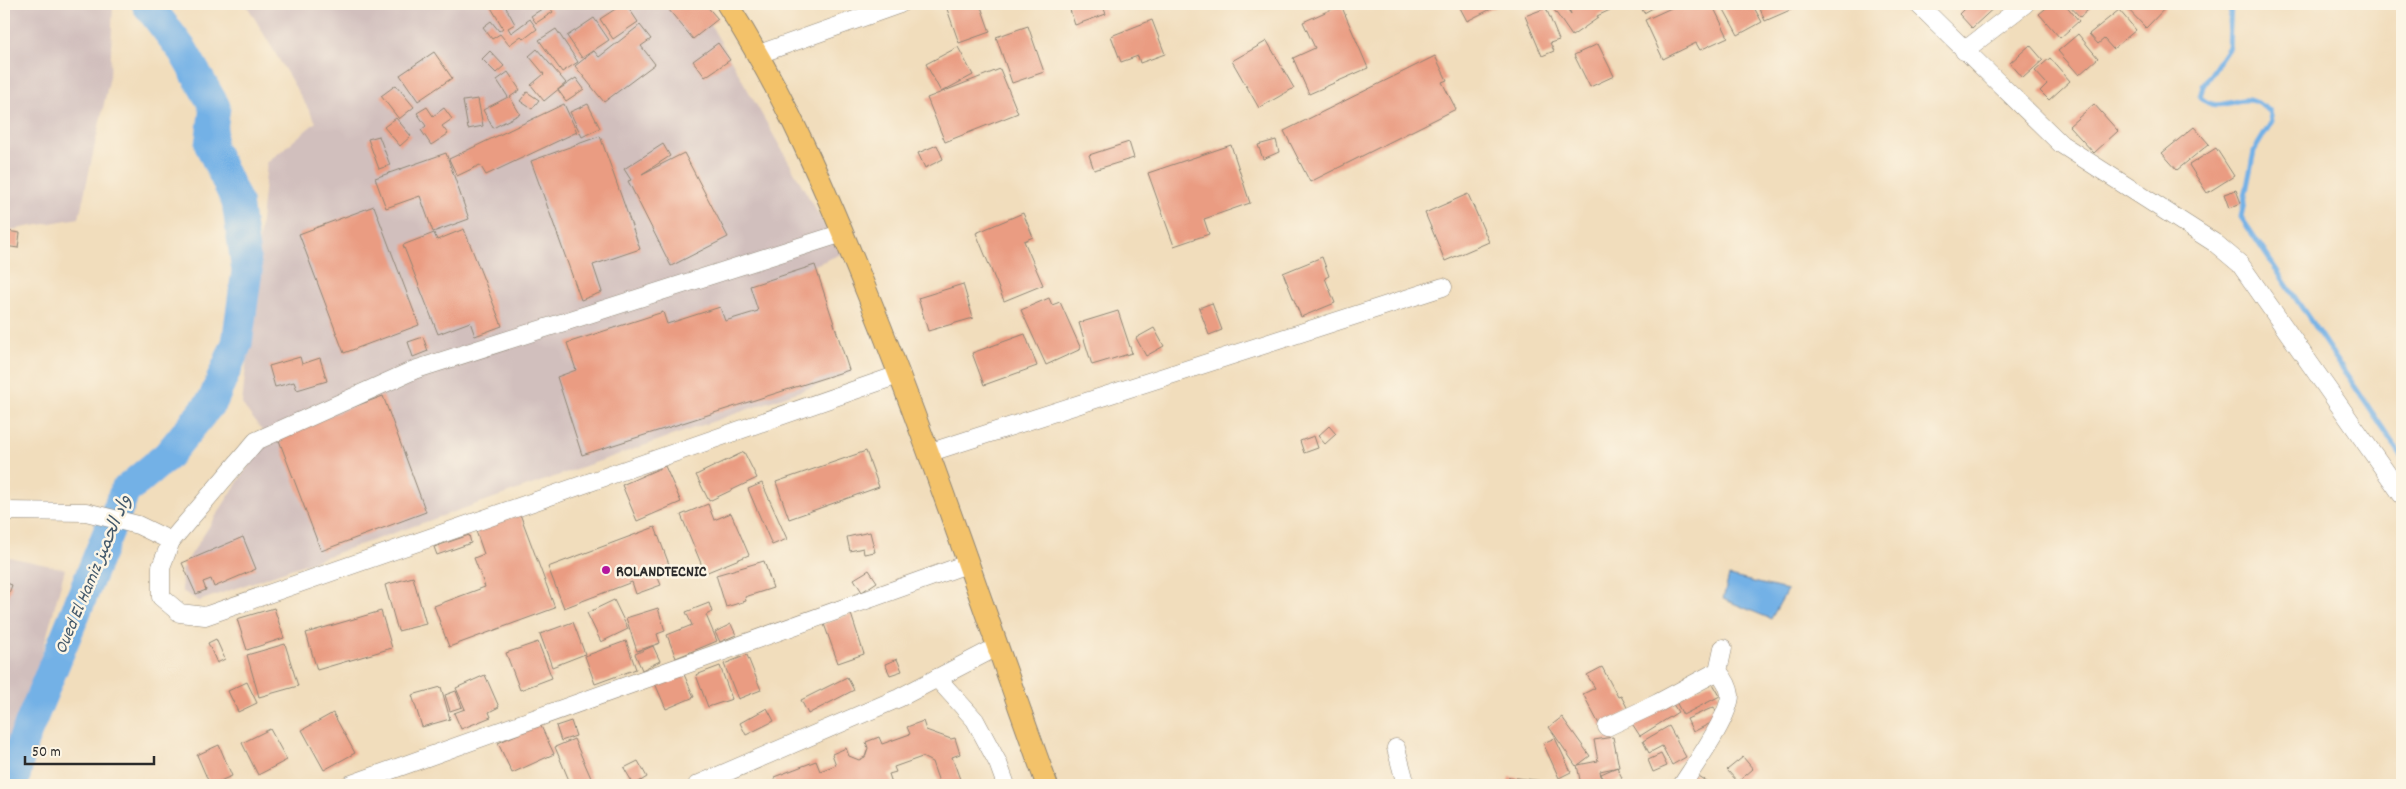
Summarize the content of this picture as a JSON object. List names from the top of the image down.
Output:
{
  "water": ["Oued El Hamiz واد الحميز"],
  "places": ["ROLANDTECNIC"],
  "scale_bar": "50 m"
}
